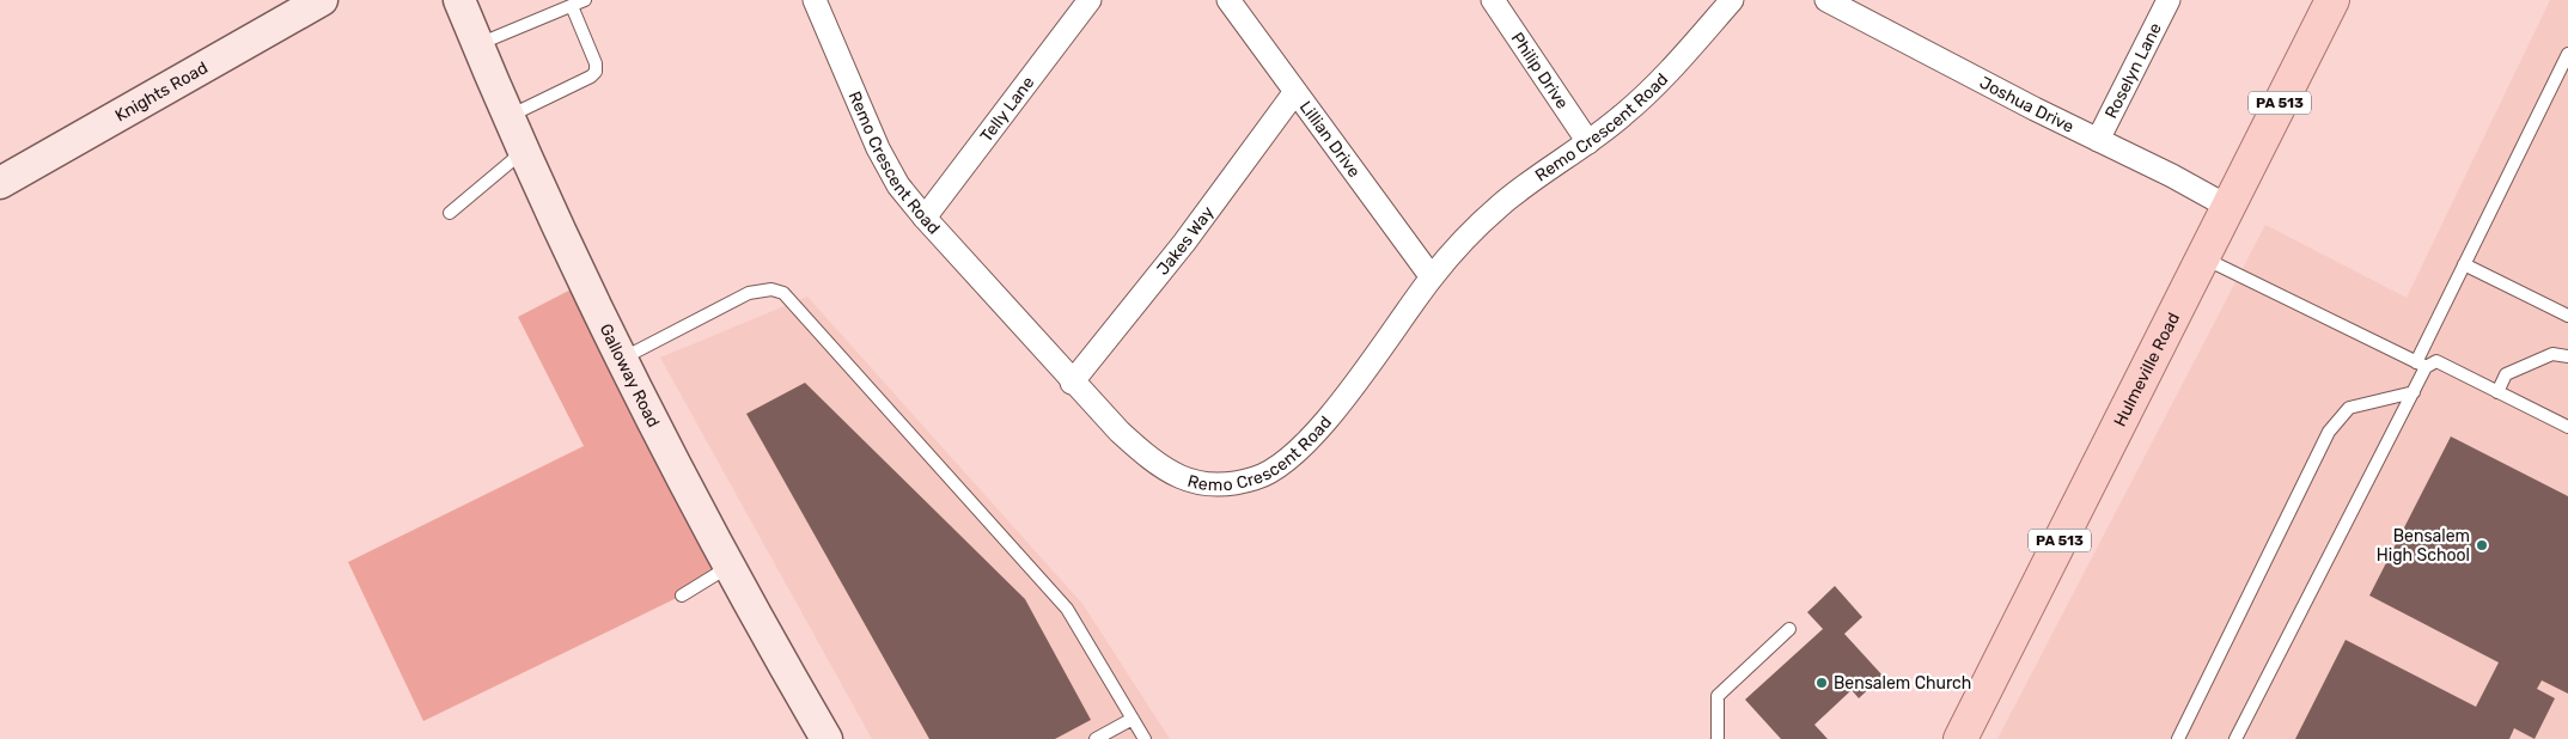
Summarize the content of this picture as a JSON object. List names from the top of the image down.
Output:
{
  "streets": {
    "main road": [
      "Knights Road",
      "PA 513",
      "Hulmeville Road",
      "Galloway Road"
    ],
    "street": [
      "Philip Drive",
      "Roselyn Lane",
      "Joshua Drive",
      "Telly Lane",
      "Remo Crescent Road",
      "Lillian Drive",
      "Jakes Way"
    ]
  },
  "crossings": [
    ["Philip Drive", "Remo Crescent Road"],
    ["Roselyn Lane", "Joshua Drive"],
    ["Joshua Drive", "Hulmeville Road"],
    ["Telly Lane", "Remo Crescent Road"],
    ["Remo Crescent Road", "Lillian Drive"],
    ["Remo Crescent Road", "Jakes Way"],
    ["Lillian Drive", "Jakes Way"]
  ],
  "places": ["Bensalem High School", "Bensalem Church"]
}
